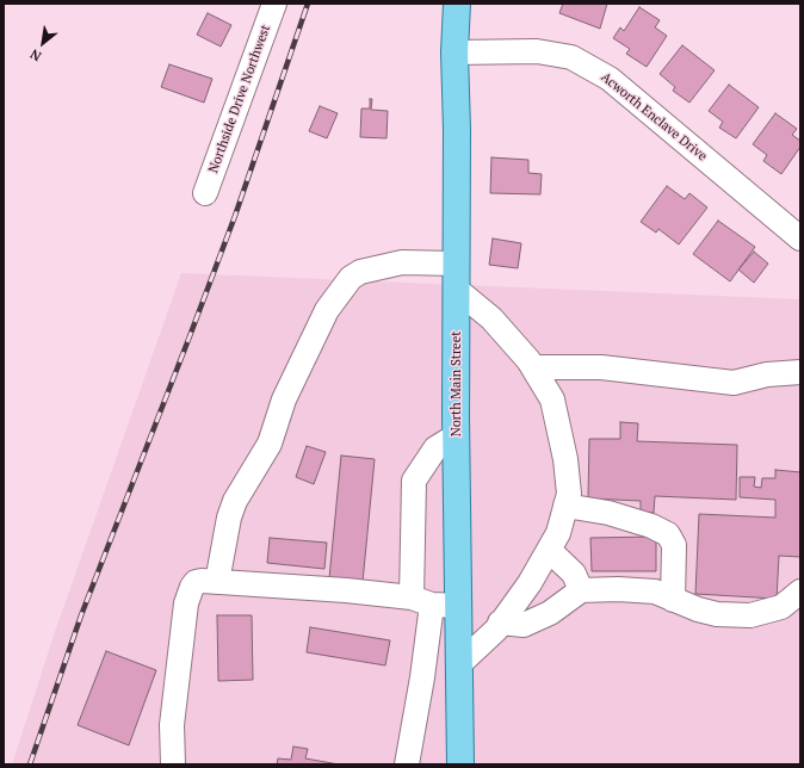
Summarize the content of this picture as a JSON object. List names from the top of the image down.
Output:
{
  "streets": {
    "main road": ["North Main Street"],
    "street": ["Northside Drive Northwest", "Acworth Enclave Drive"]
  },
  "crossings": [
    ["Acworth Enclave Drive", "North Main Street"]
  ],
  "north": "bottom left"
}
